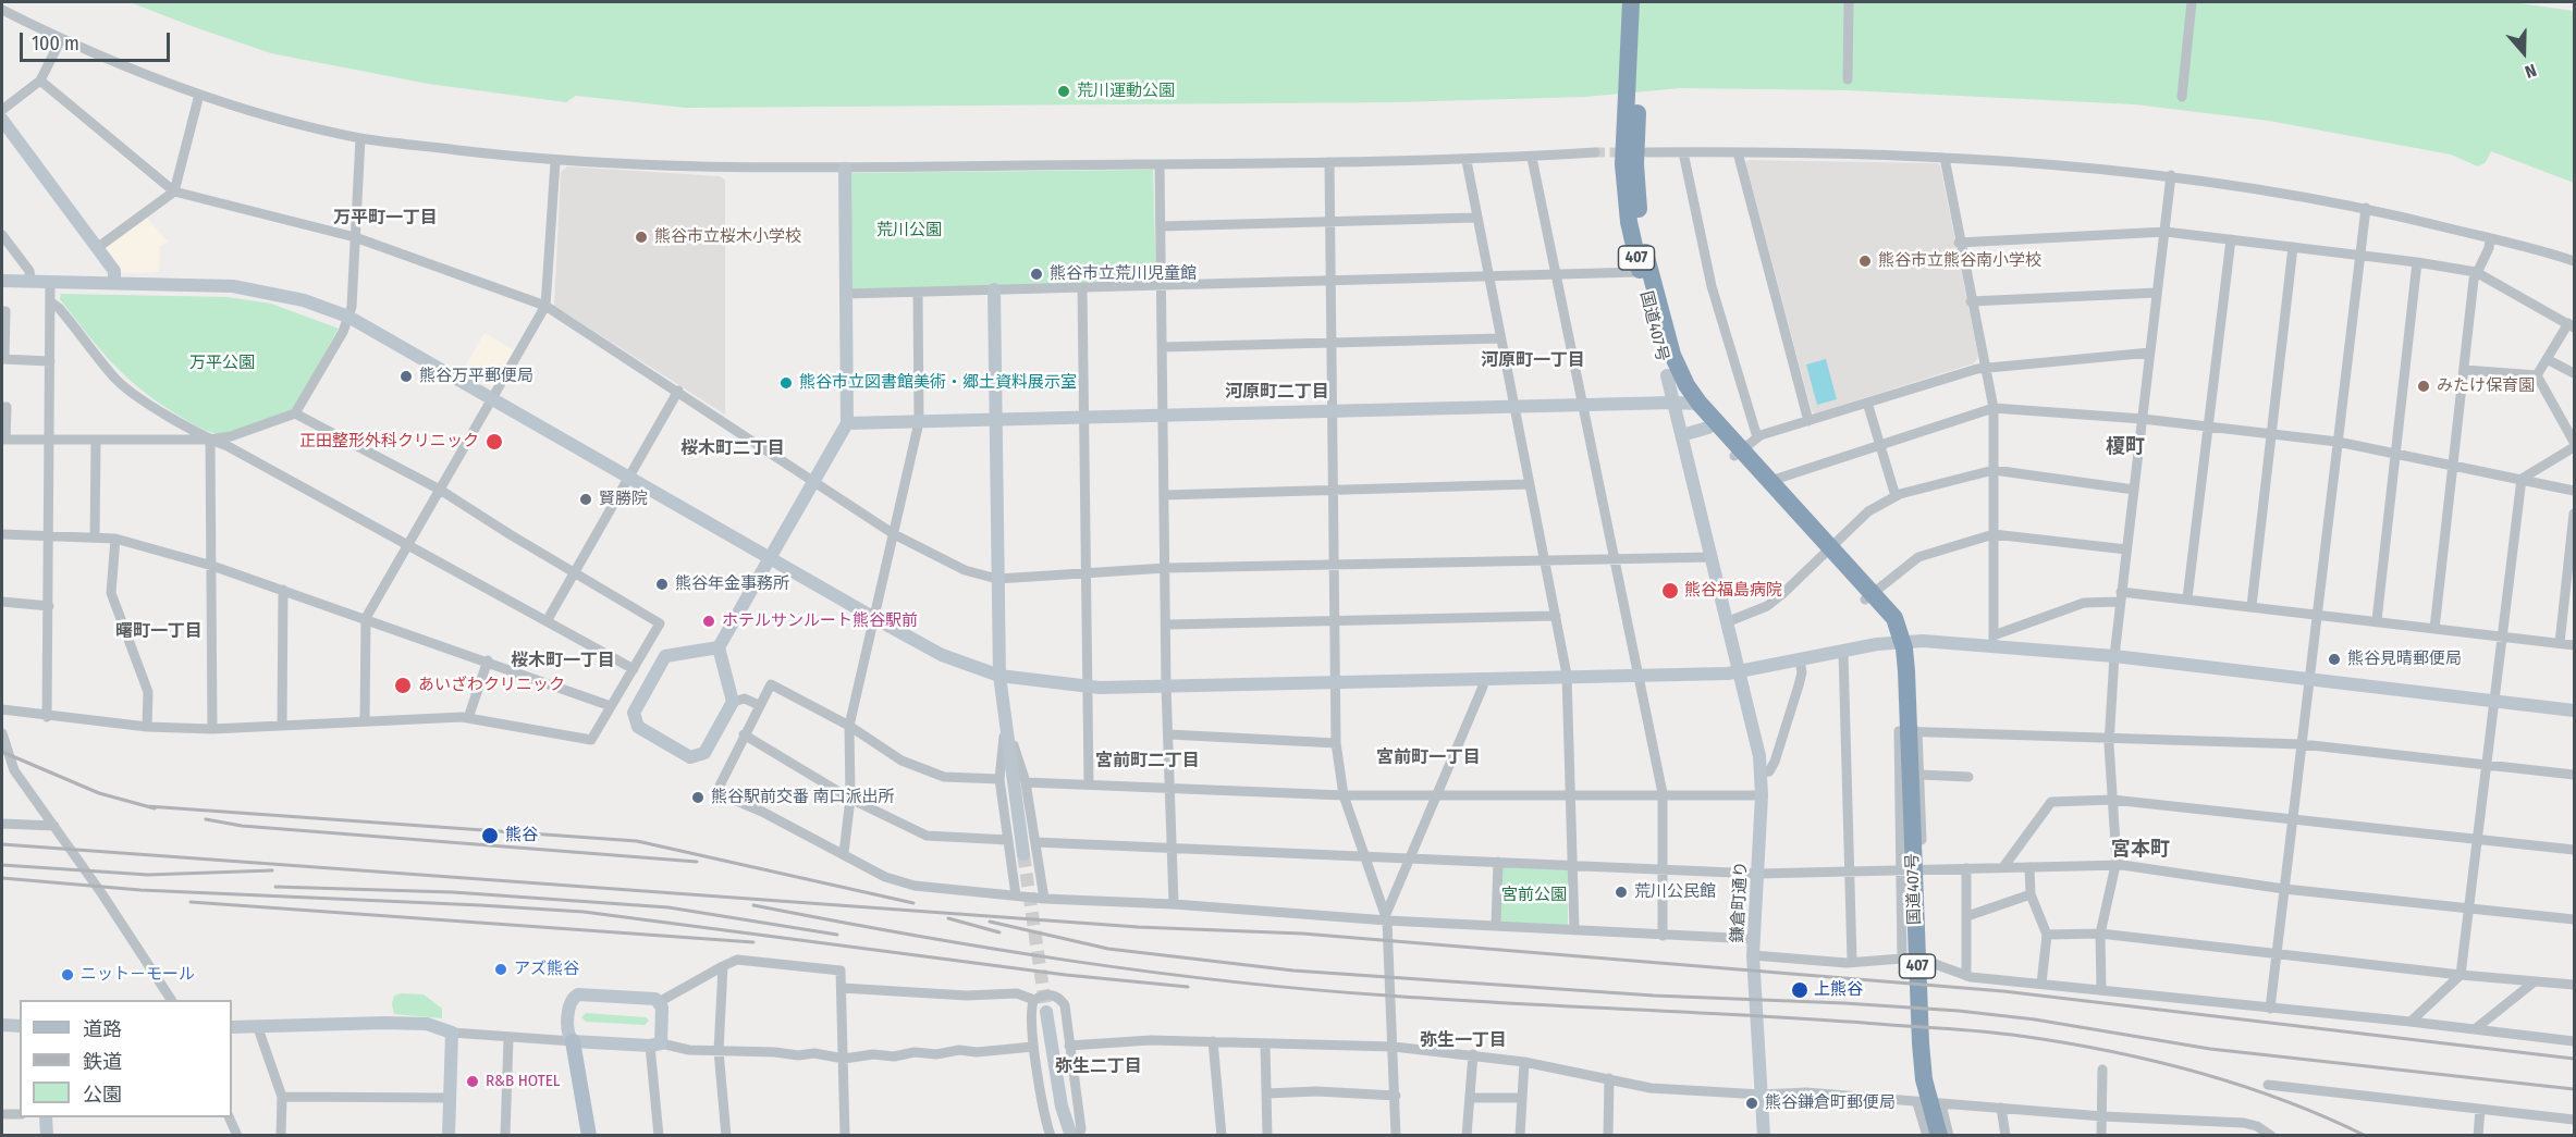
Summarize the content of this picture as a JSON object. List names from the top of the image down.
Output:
{
  "streets": {
    "highway": ["407", "国道407号"],
    "street": ["鎌倉町通り"]
  },
  "crossings": [
    ["407", "国道407号"],
    ["407", "鎌倉町通り"],
    ["国道407号", "鎌倉町通り"]
  ],
  "districts": [
    "万平町一丁目",
    "河原町一丁目",
    "河原町二丁目",
    "榎町",
    "桜木町二丁目",
    "曙町一丁目",
    "桜木町一丁目",
    "宮前町一丁目",
    "宮前町二丁目",
    "宮本町",
    "弥生一丁目",
    "弥生二丁目"
  ],
  "parks": ["荒川公園", "万平公園", "宮前公園"],
  "places": [
    "荒川運動公園",
    "熊谷市立桜木小学校",
    "熊谷市立熊谷南小学校",
    "熊谷市立荒川児童館",
    "熊谷万平郵便局",
    "熊谷市立図書館美術・郷土資料展示室",
    "みたけ保育園",
    "正田整形外科クリニック",
    "賢勝院",
    "熊谷年金事務所",
    "熊谷福島病院",
    "ホテルサンルート熊谷駅前",
    "熊谷見晴郵便局",
    "あいざわクリニック",
    "熊谷駅前交番 南口派出所",
    "熊谷",
    "荒川公民館",
    "アズ熊谷",
    "ニット－モール",
    "上熊谷",
    "R&B HOTEL",
    "熊谷鎌倉町郵便局"
  ],
  "legend": ["道路", "鉄道", "公園"],
  "scale_bar": "100 m",
  "north": "bottom"
}
